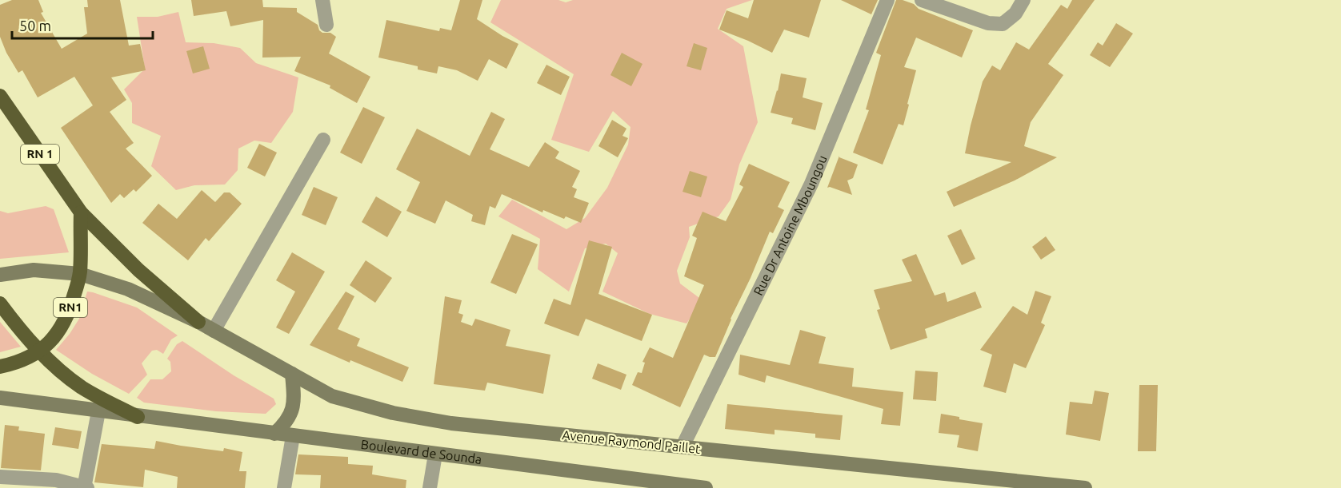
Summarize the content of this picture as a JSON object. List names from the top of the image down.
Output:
{
  "streets": {
    "highway": ["RN 1", "RN1"],
    "main road": ["Avenue Raymond Paillet", "Boulevard de Sounda"],
    "street": ["Rue Dr Antoine Mboungou"]
  },
  "crossings": [
    ["RN 1", "RN1"],
    ["Rue Dr Antoine Mboungou", "Avenue Raymond Paillet"],
    ["RN1", "Avenue Raymond Paillet"]
  ],
  "scale_bar": "50 m"
}
